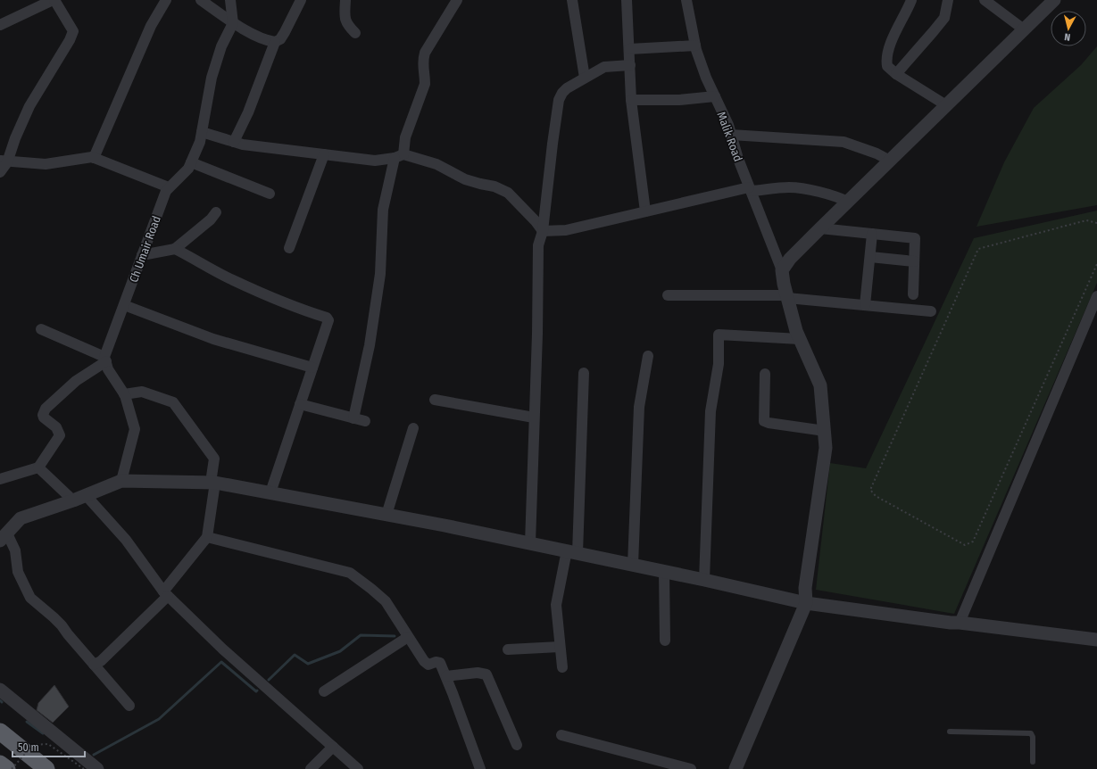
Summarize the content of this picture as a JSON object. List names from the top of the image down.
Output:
{
  "streets": {
    "street": ["Malik Road", "Ch Umair Road"]
  },
  "scale_bar": "50 m",
  "north": "bottom"
}
